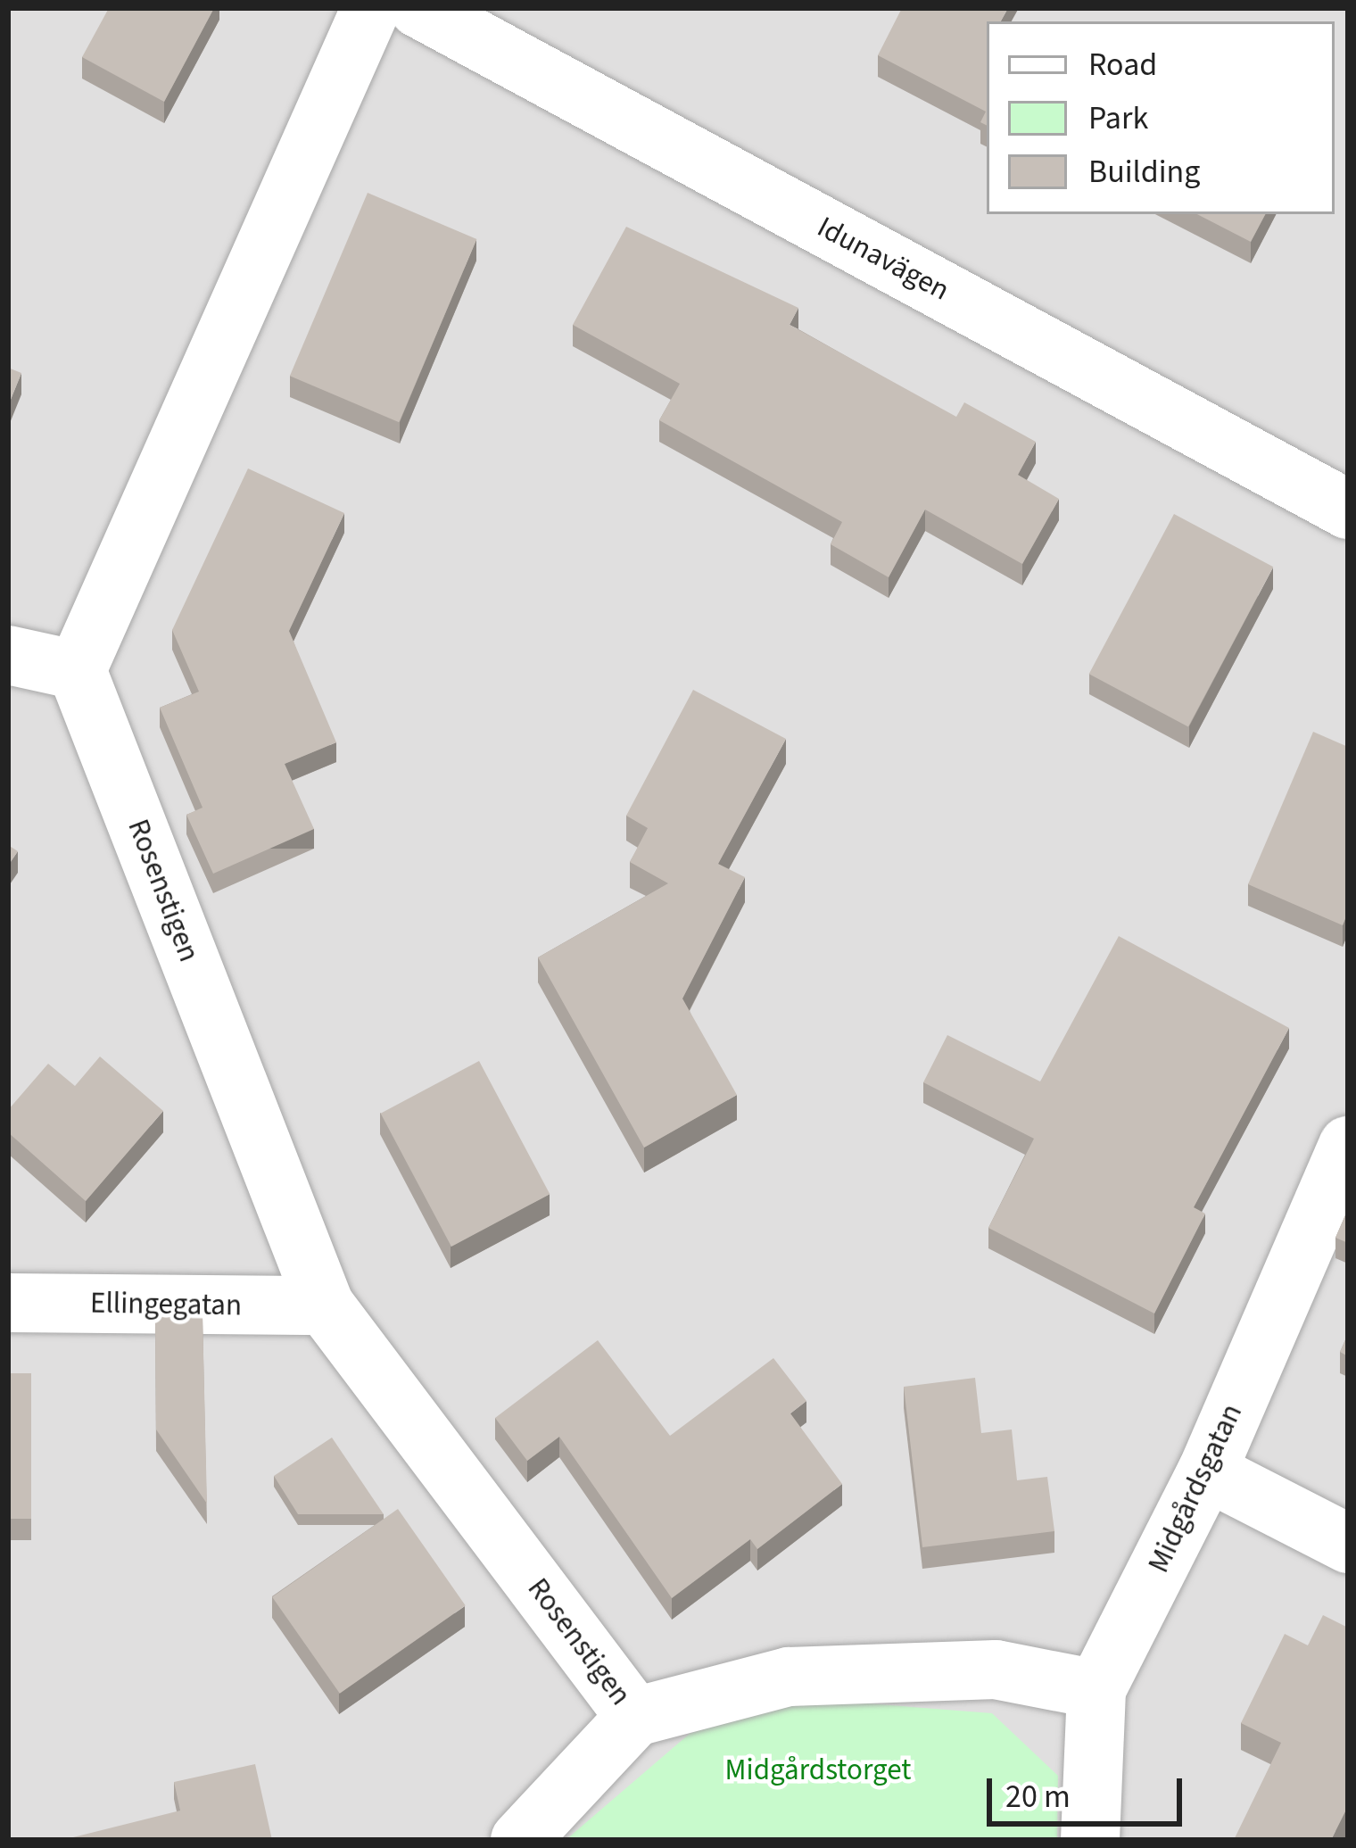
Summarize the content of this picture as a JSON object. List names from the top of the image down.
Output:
{
  "streets": {
    "street": [
      "Idunavägen",
      "Rosenstigen",
      "Ellingegatan",
      "Midgårdsgatan"
    ]
  },
  "crossings": [
    ["Rosenstigen", "Ellingegatan"]
  ],
  "parks": ["Midgårdstorget"],
  "legend": ["Road", "Park", "Building"],
  "scale_bar": "20 m"
}
